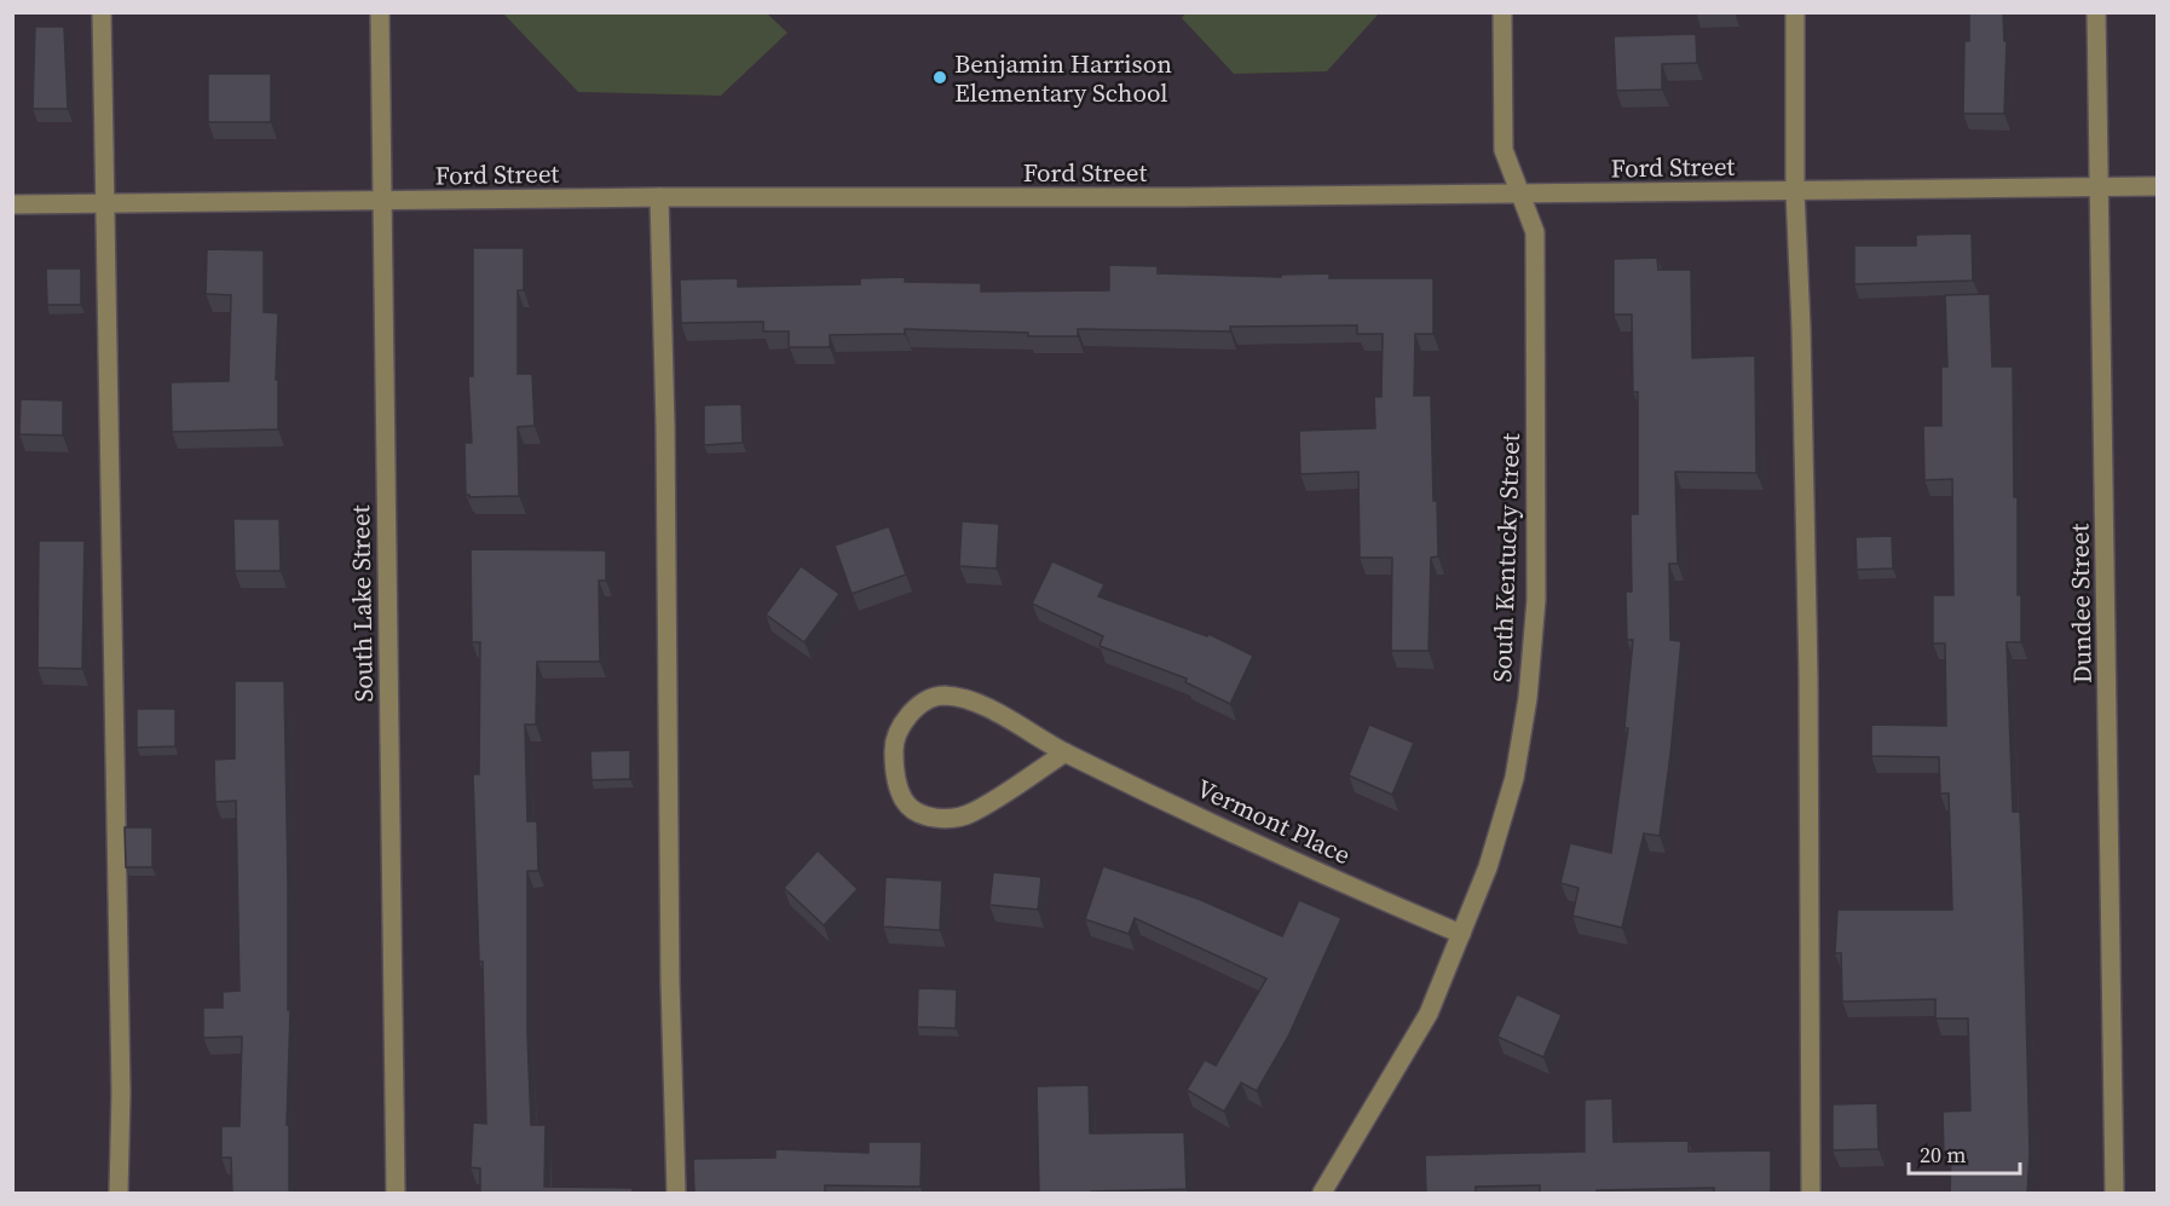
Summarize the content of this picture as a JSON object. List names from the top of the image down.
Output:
{
  "streets": {
    "street": [
      "Ford Street",
      "South Kentucky Street",
      "South Lake Street",
      "Dundee Street",
      "Vermont Place"
    ]
  },
  "crossings": [
    ["Ford Street", "South Kentucky Street"],
    ["Ford Street", "South Lake Street"],
    ["Ford Street", "Dundee Street"],
    ["South Kentucky Street", "Vermont Place"]
  ],
  "places": ["Benjamin Harrison Elementary School"],
  "scale_bar": "20 m"
}
